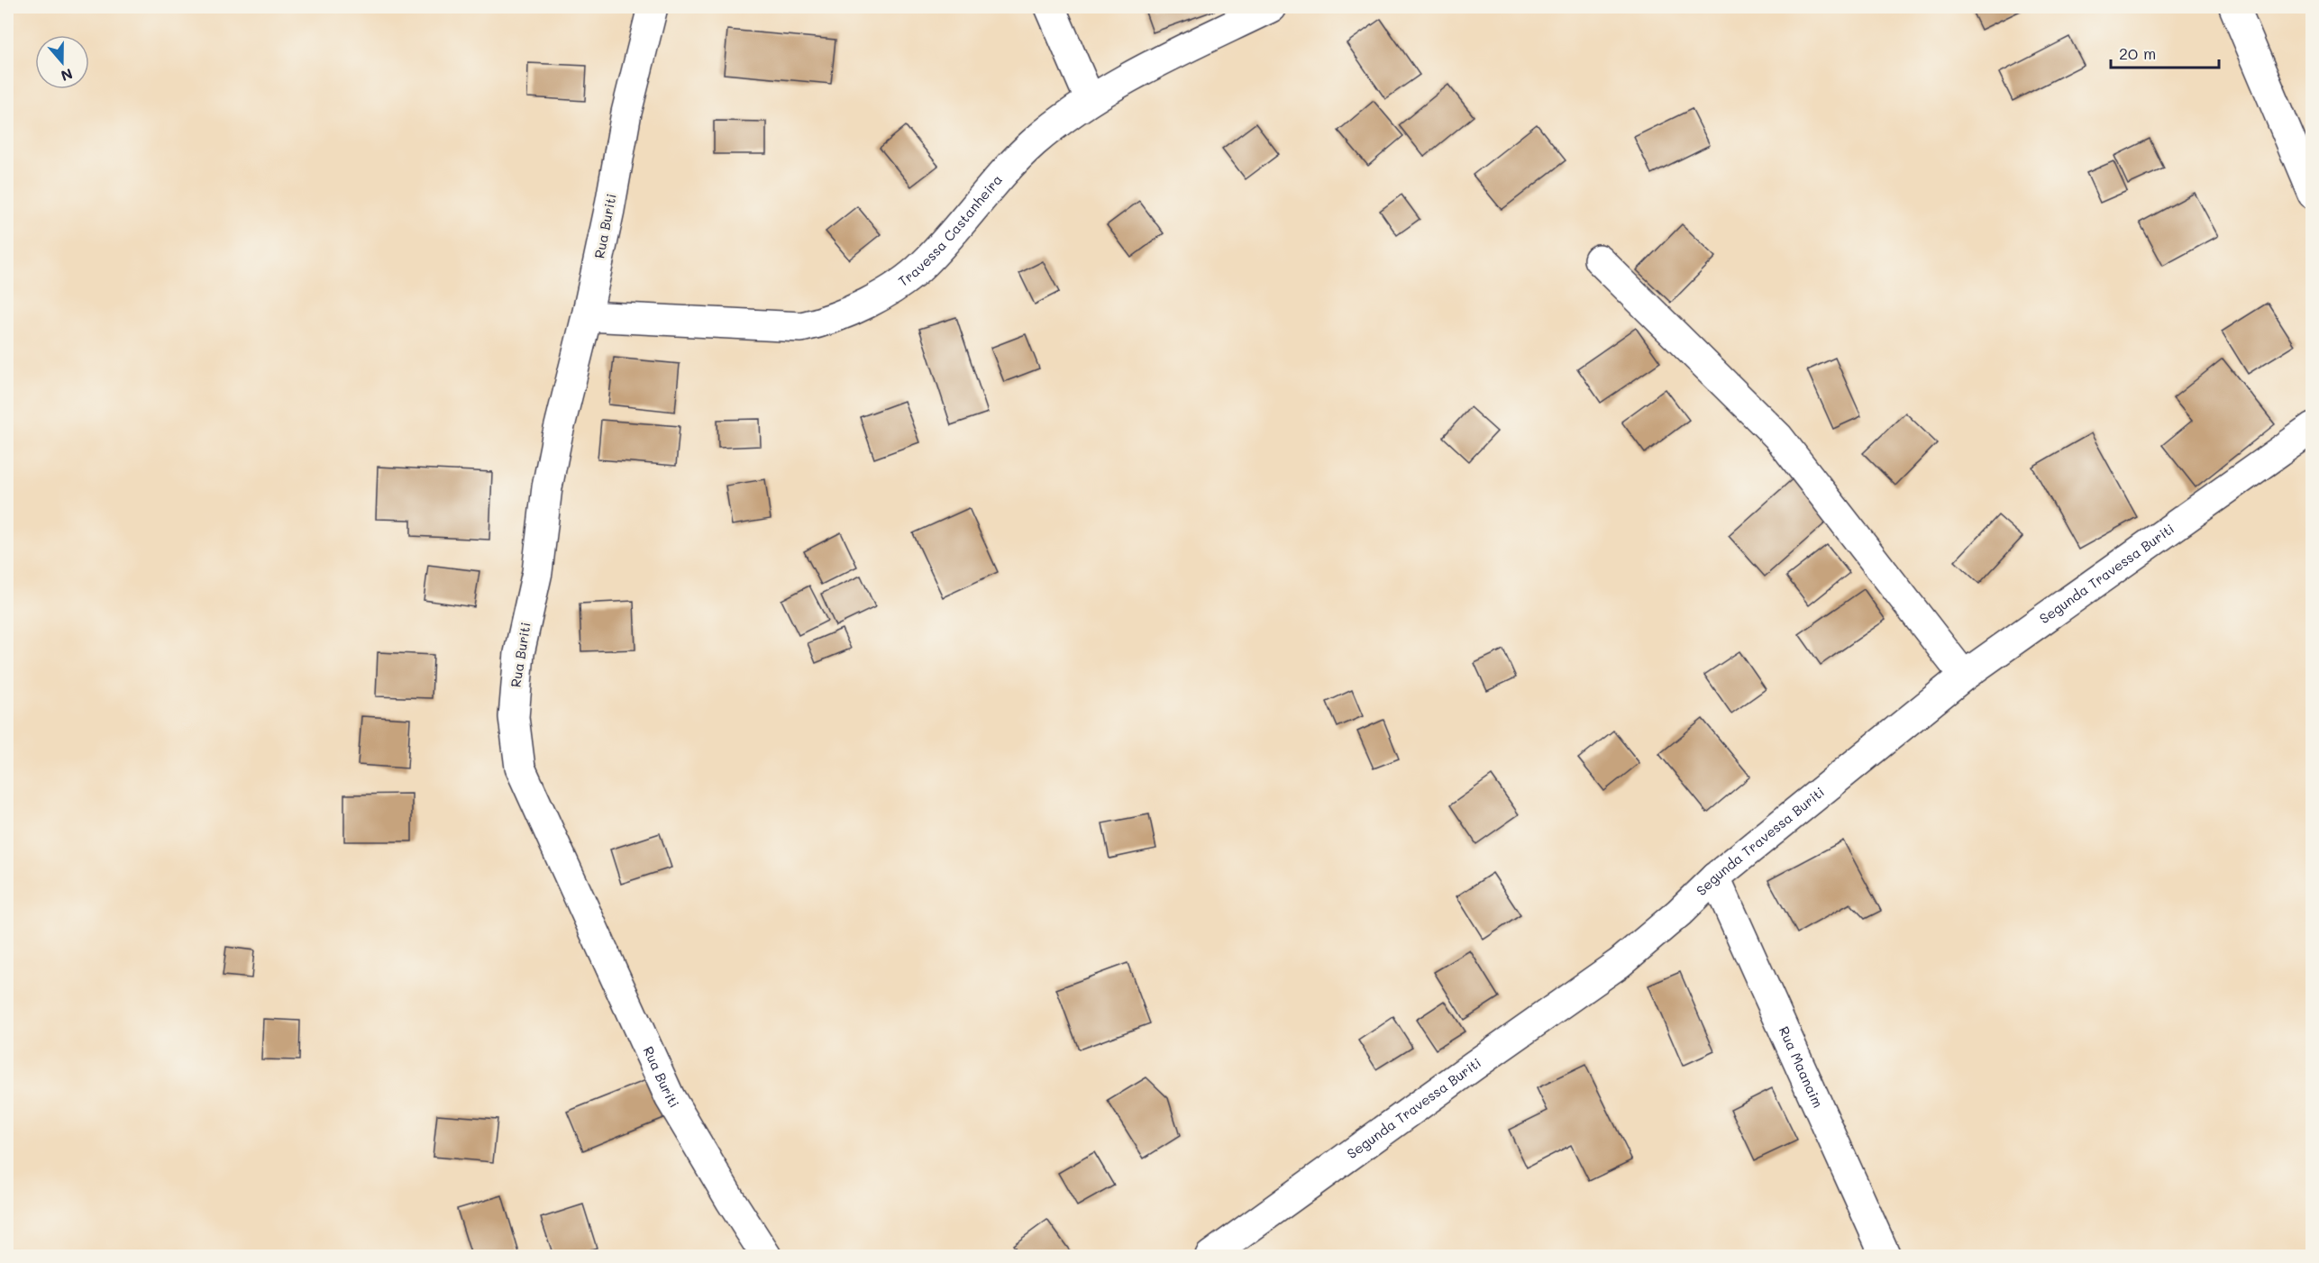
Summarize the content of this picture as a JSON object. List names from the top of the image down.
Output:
{
  "streets": {
    "street": [
      "Rua Buriti",
      "Travessa Castanheira",
      "Segunda Travessa Buriti",
      "Rua Maanaim"
    ]
  },
  "crossings": [
    ["Rua Buriti", "Travessa Castanheira"],
    ["Segunda Travessa Buriti", "Rua Maanaim"]
  ],
  "scale_bar": "20 m",
  "north": "bottom"
}
